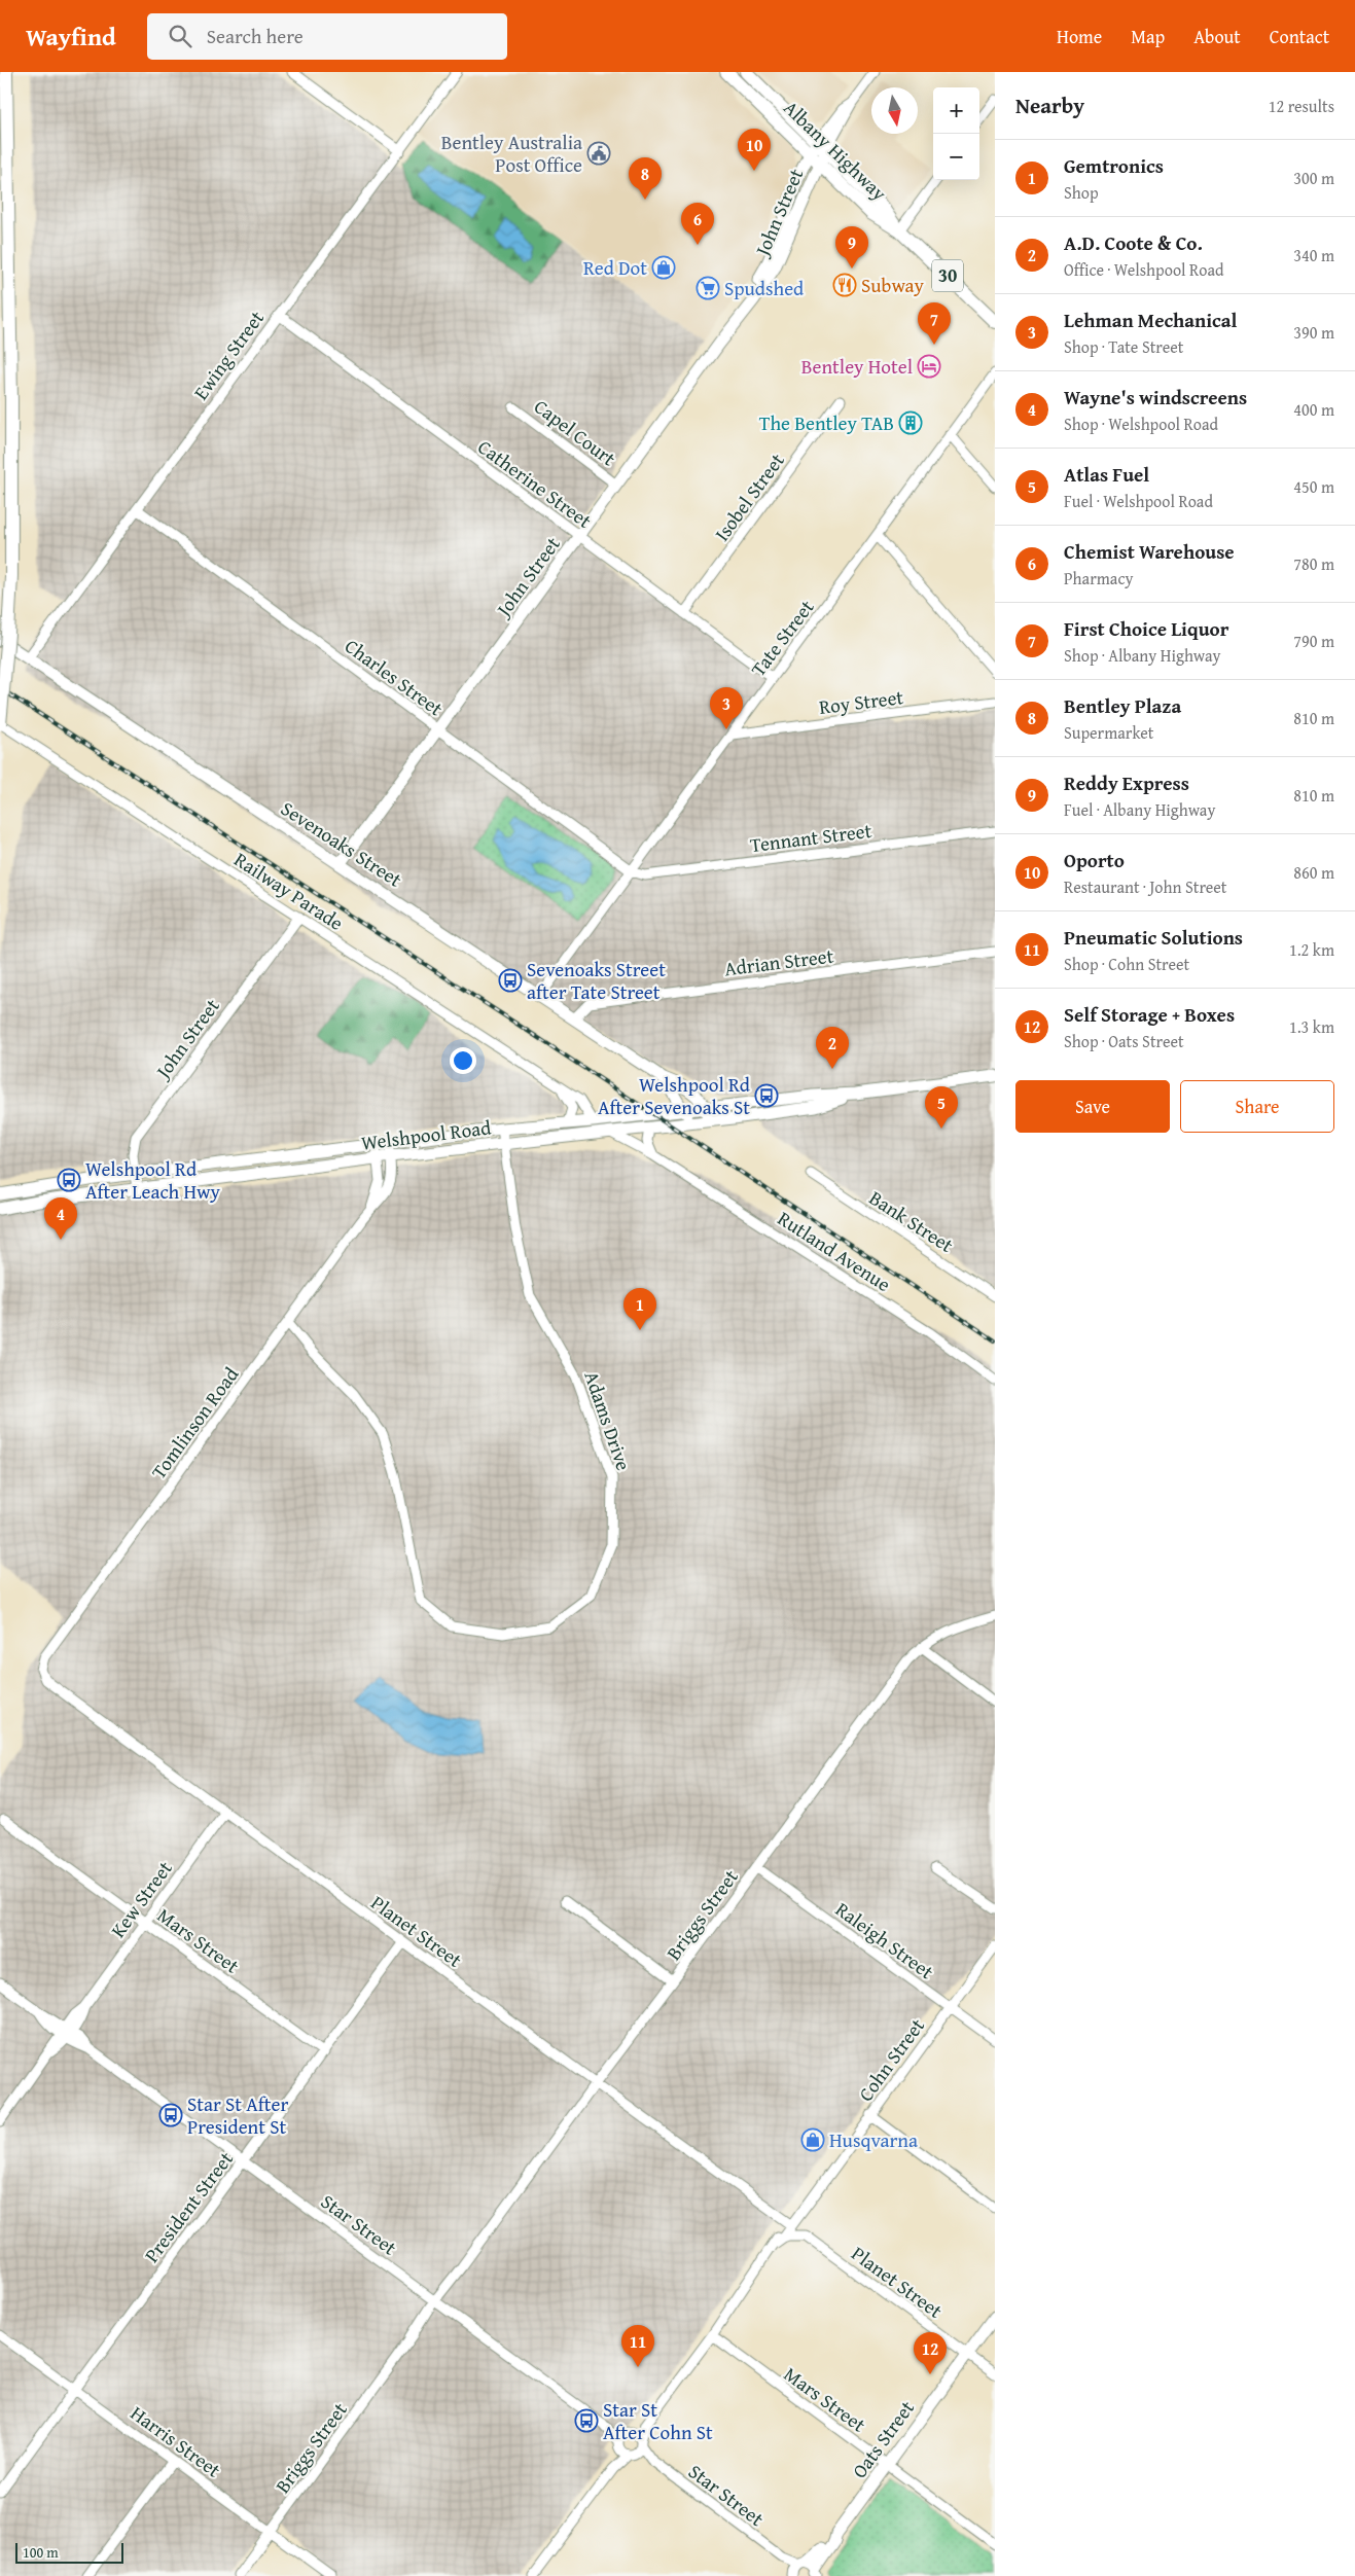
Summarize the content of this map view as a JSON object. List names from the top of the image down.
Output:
{
  "streets": {
    "highway": ["Albany Highway", "30"],
    "main road": [
      "John Street",
      "Sevenoaks Street",
      "Welshpool Road",
      "Oats Street"
    ],
    "street": [
      "Ewing Street",
      "Capel Court",
      "Catherine Street",
      "Isobel Street",
      "Tate Street",
      "Charles Street",
      "Roy Street",
      "Tennant Street",
      "Railway Parade",
      "Adrian Street",
      "Bank Street",
      "Rutland Avenue",
      "Adams Drive",
      "Tomlinson Road",
      "Kew Street",
      "Briggs Street",
      "Planet Street",
      "Mars Street",
      "Raleigh Street",
      "Cohn Street",
      "President Street",
      "Star Street",
      "Harris Street"
    ]
  },
  "crossings": [
    ["Albany Highway", "John Street"],
    ["John Street", "Capel Court"],
    ["John Street", "Catherine Street"],
    ["John Street", "Charles Street"],
    ["John Street", "Sevenoaks Street"],
    ["John Street", "Railway Parade"],
    ["John Street", "Welshpool Road"],
    ["Ewing Street", "Catherine Street"],
    ["Ewing Street", "Charles Street"],
    ["Ewing Street", "Sevenoaks Street"],
    ["Catherine Street", "Isobel Street"],
    ["Catherine Street", "Tate Street"],
    ["Tate Street", "Charles Street"],
    ["Tate Street", "Roy Street"],
    ["Tate Street", "Tennant Street"],
    ["Tate Street", "Sevenoaks Street"],
    ["Charles Street", "Tennant Street"],
    ["Sevenoaks Street", "Adrian Street"],
    ["Sevenoaks Street", "Welshpool Road"],
    ["Railway Parade", "Welshpool Road"],
    ["Welshpool Road", "Rutland Avenue"],
    ["Welshpool Road", "Adams Drive"],
    ["Welshpool Road", "Tomlinson Road"],
    ["Adams Drive", "Tomlinson Road"],
    ["Tomlinson Road", "Planet Street"],
    ["Kew Street", "Planet Street"],
    ["Kew Street", "Mars Street"],
    ["Kew Street", "Star Street"],
    ["Briggs Street", "Planet Street"],
    ["Briggs Street", "Raleigh Street"],
    ["Briggs Street", "Star Street"],
    ["Briggs Street", "Harris Street"],
    ["Planet Street", "Cohn Street"],
    ["Planet Street", "President Street"],
    ["Planet Street", "Oats Street"],
    ["Mars Street", "Cohn Street"],
    ["Mars Street", "President Street"],
    ["Mars Street", "Oats Street"],
    ["Raleigh Street", "Cohn Street"],
    ["Cohn Street", "Star Street"],
    ["President Street", "Star Street"],
    ["President Street", "Harris Street"],
    ["Star Street", "Oats Street"]
  ],
  "places": {
    "public building": ["Bentley Australia Post Office"],
    "shop": ["Red Dot", "Husqvarna"],
    "restaurant": ["Subway"],
    "supermarket": ["Spudshed"],
    "hotel": ["Bentley Hotel"],
    "building": ["The Bentley TAB"],
    "bus stop": [
      "Sevenoaks Street after Tate Street",
      "Welshpool Rd After Sevenoaks St",
      "Welshpool Rd After Leach Hwy",
      "Star St After President St",
      "Star St After Cohn St"
    ]
  },
  "scale_bar": "100 m",
  "north": "bottom",
  "page": {
    "header": "Wayfind",
    "search": "Search here",
    "nav": [
      "Home",
      "Map",
      "About",
      "Contact"
    ],
    "heading": ["Nearby", "12 results"],
    "map_buttons": ["+", "−"],
    "pins": [
      "10",
      "8",
      "6",
      "9",
      "7",
      "3",
      "2",
      "5",
      "4",
      "1",
      "11",
      "12"
    ],
    "list": [
      {
        "mark": "1",
        "name": "Gemtronics",
        "note": "Shop",
        "value": "300 m"
      },
      {
        "mark": "2",
        "name": "A.D. Coote & Co.",
        "note": "Office · Welshpool Road",
        "value": "340 m"
      },
      {
        "mark": "3",
        "name": "Lehman Mechanical",
        "note": "Shop · Tate Street",
        "value": "390 m"
      },
      {
        "mark": "4",
        "name": "Wayne's windscreens",
        "note": "Shop · Welshpool Road",
        "value": "400 m"
      },
      {
        "mark": "5",
        "name": "Atlas Fuel",
        "note": "Fuel · Welshpool Road",
        "value": "450 m"
      },
      {
        "mark": "6",
        "name": "Chemist Warehouse",
        "note": "Pharmacy",
        "value": "780 m"
      },
      {
        "mark": "7",
        "name": "First Choice Liquor",
        "note": "Shop · Albany Highway",
        "value": "790 m"
      },
      {
        "mark": "8",
        "name": "Bentley Plaza",
        "note": "Supermarket",
        "value": "810 m"
      },
      {
        "mark": "9",
        "name": "Reddy Express",
        "note": "Fuel · Albany Highway",
        "value": "810 m"
      },
      {
        "mark": "10",
        "name": "Oporto",
        "note": "Restaurant · John Street",
        "value": "860 m"
      },
      {
        "mark": "11",
        "name": "Pneumatic Solutions",
        "note": "Shop · Cohn Street",
        "value": "1.2 km"
      },
      {
        "mark": "12",
        "name": "Self Storage + Boxes",
        "note": "Shop · Oats Street",
        "value": "1.3 km"
      }
    ],
    "buttons": ["Save", "Share"],
    "scale": "100 m"
  }
}
